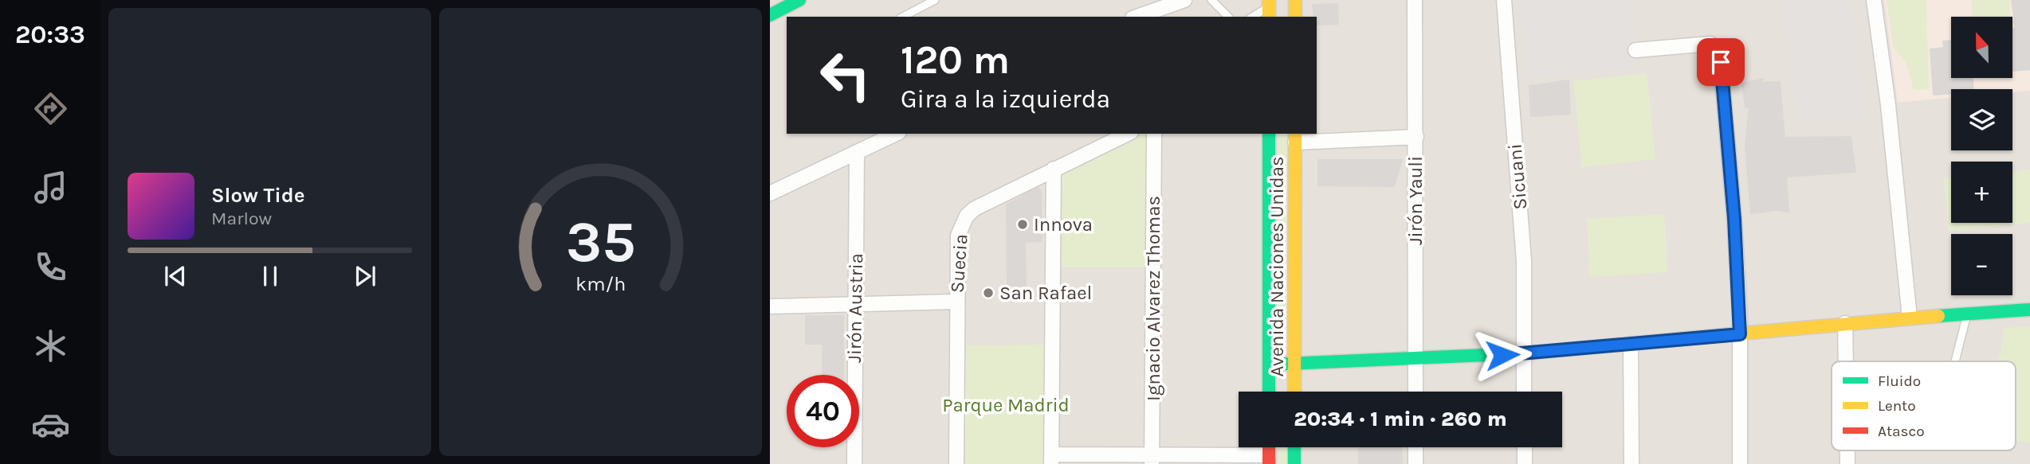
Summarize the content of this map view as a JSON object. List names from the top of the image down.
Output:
{
  "streets": {
    "street": [
      "Sicuani",
      "Jirón Yauli",
      "Suecia",
      "Avenida Naciones Unidas",
      "Ignacio Alvarez Thomas",
      "Jirón Austria"
    ]
  },
  "parks": ["Parque Madrid"],
  "places": ["Innova", "San Rafael"],
  "legend": ["Fluido", "Lento", "Atasco"],
  "north": "top",
  "page": {
    "tabs": "20:33",
    "map_buttons": ["+", "−"],
    "turn": ["120 m", "Gira a la izquierda"],
    "song": ["Slow Tide", "Marlow"],
    "limit": "40",
    "trip": "20:34 · 1 min · 260 m",
    "gauge": ["35", "km/h"]
  }
}
